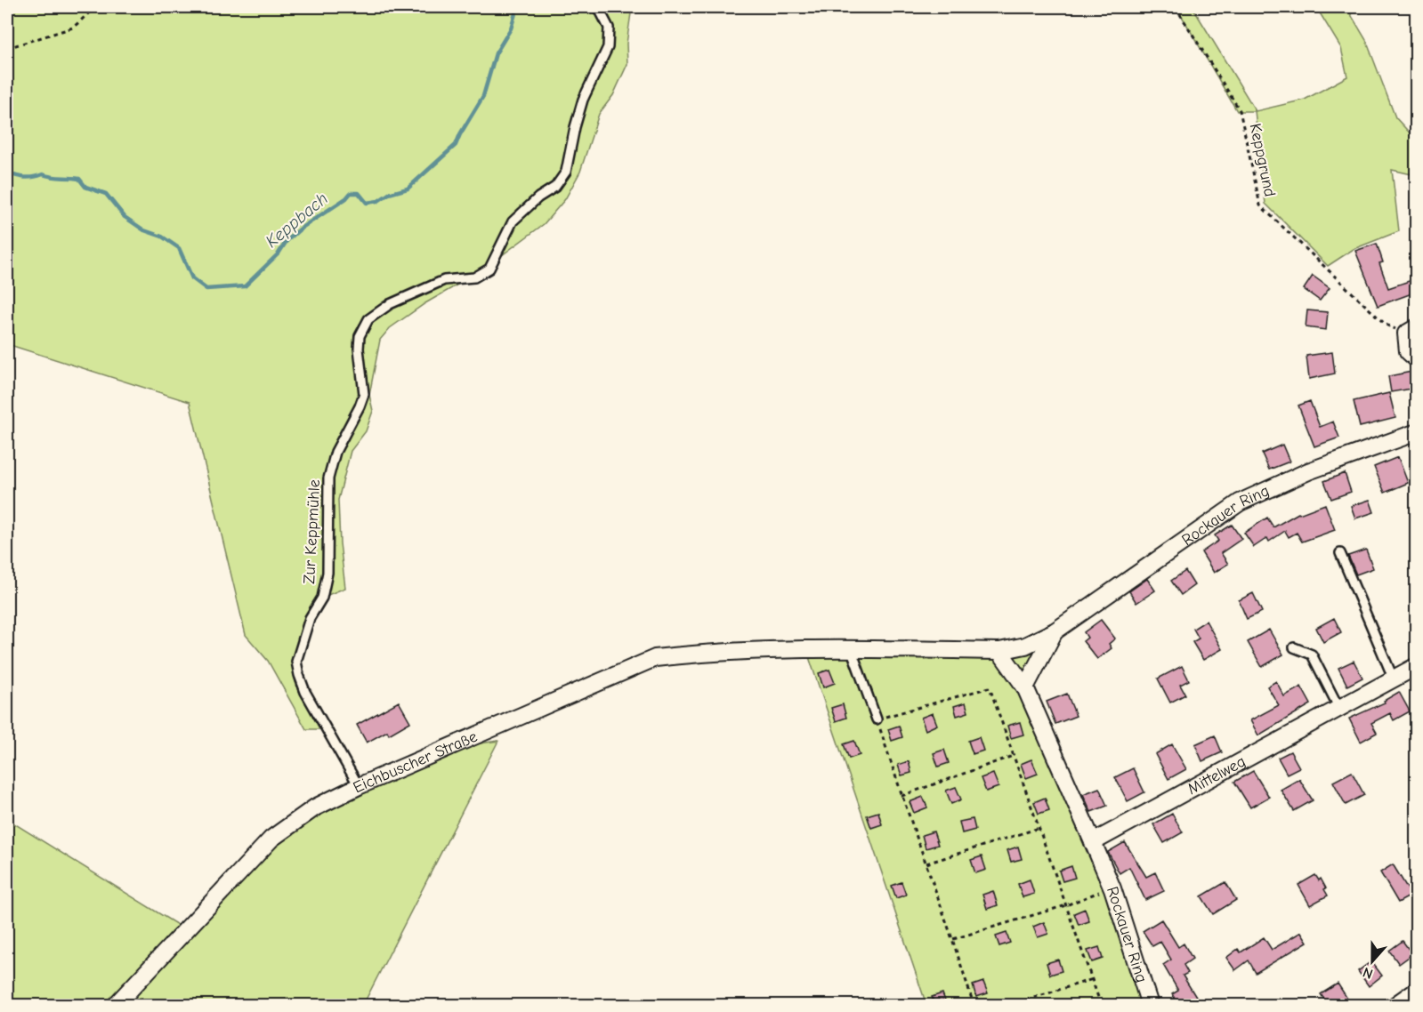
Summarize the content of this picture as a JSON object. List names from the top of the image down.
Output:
{
  "streets": {
    "street": ["Rockauer Ring", "Eichbuscher Straße", "Mittelweg"],
    "lane": ["Zur Keppmühle"],
    "path": ["Keppgrund"]
  },
  "crossings": [
    ["Rockauer Ring", "Eichbuscher Straße"],
    ["Rockauer Ring", "Mittelweg"],
    ["Zur Keppmühle", "Eichbuscher Straße"]
  ],
  "water": ["Keppbach"],
  "north": "bottom"
}
